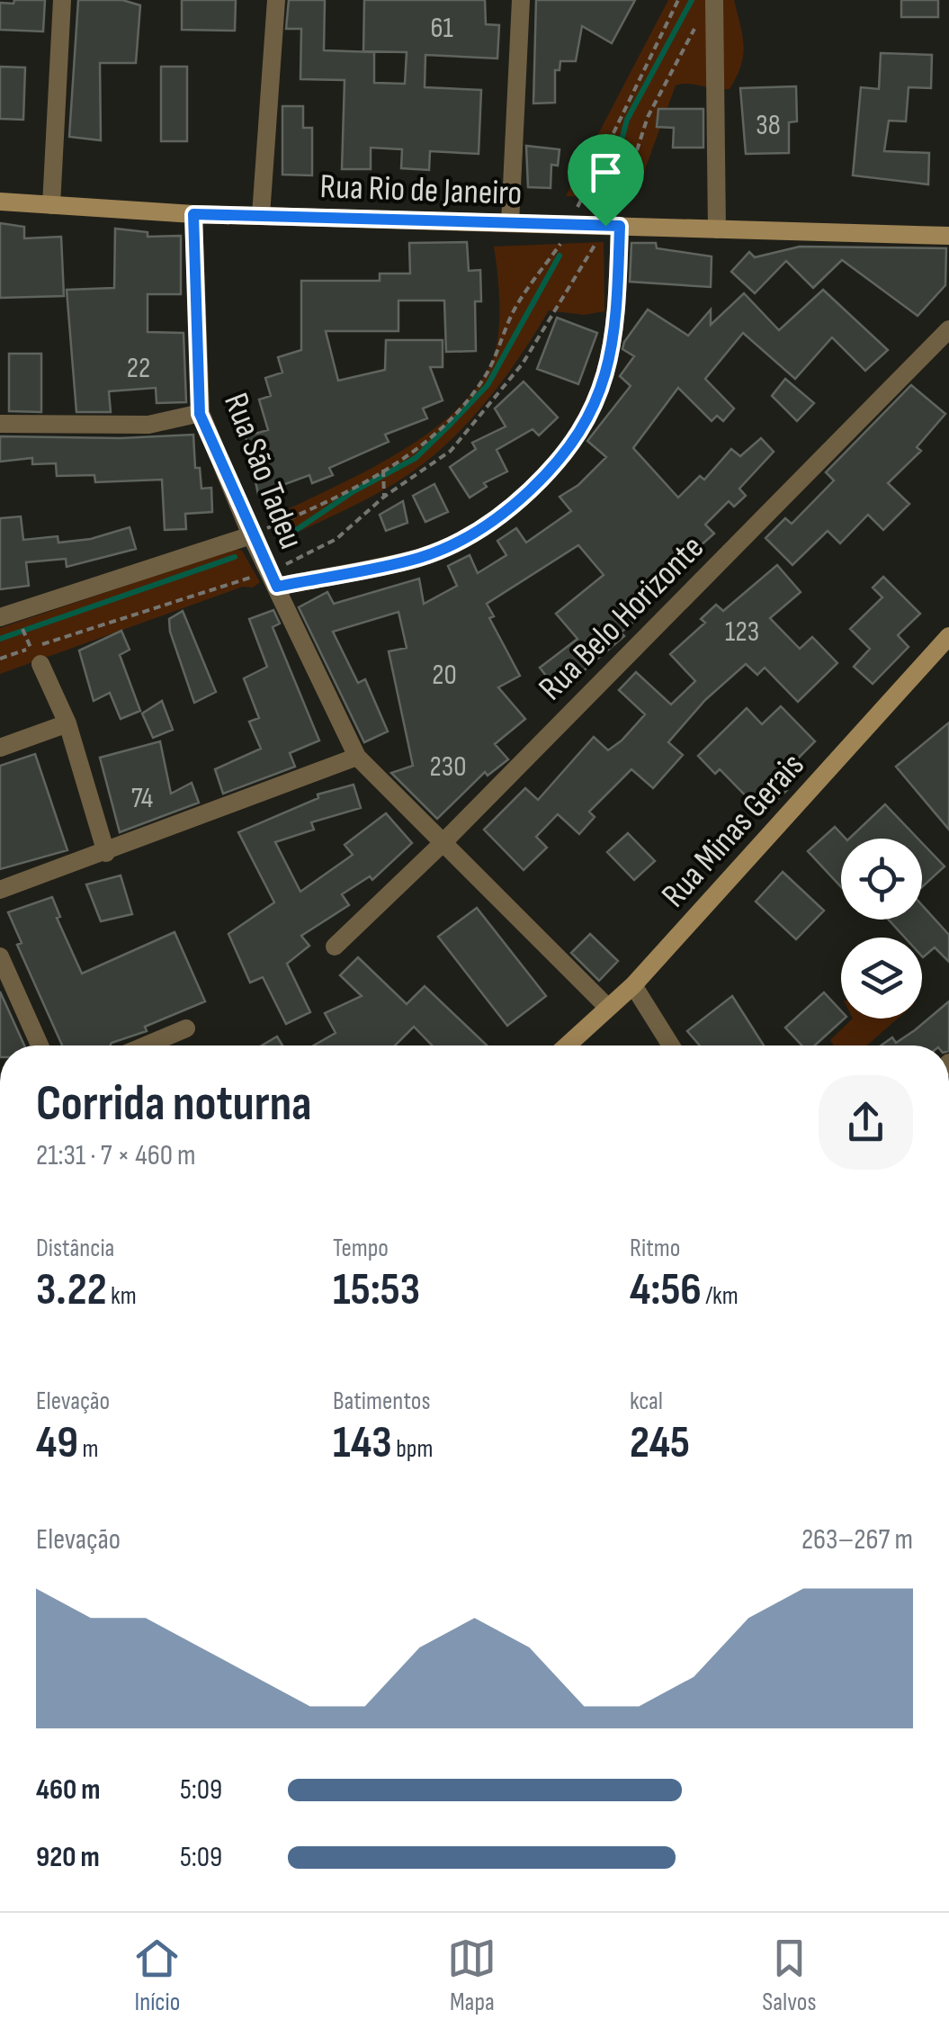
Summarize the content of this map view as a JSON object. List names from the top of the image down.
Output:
{
  "streets": {
    "main road": ["Rua Rio de Janeiro", "Rua Minas Gerais"],
    "street": ["Rua São Tadeu", "Rua Belo Horizonte"]
  },
  "crossings": [
    ["Rua Rio de Janeiro", "Rua São Tadeu"],
    ["Rua São Tadeu", "Rua Belo Horizonte"],
    ["Rua São Tadeu", "Rua Minas Gerais"]
  ],
  "house_numbers": [
    "61",
    "38",
    "22",
    "123",
    "20",
    "230",
    "74"
  ],
  "page": {
    "heading": ["Corrida noturna", "21:31 · 7 × 460 m"],
    "stats": [
      ["Distância", "3.22 km"],
      ["Tempo", "15:53"],
      ["Ritmo", "4:56 /km"],
      ["Elevação", "49 m"],
      ["Batimentos", "143 bpm"],
      ["kcal", "245"]
    ],
    "chart": ["Elevação", "263–267 m"],
    "list": [
      {
        "name": "460 m",
        "note": "5:09"
      },
      {
        "name": "920 m",
        "note": "5:09"
      }
    ],
    "tabs": ["Início", "Mapa", "Salvos"]
  }
}
